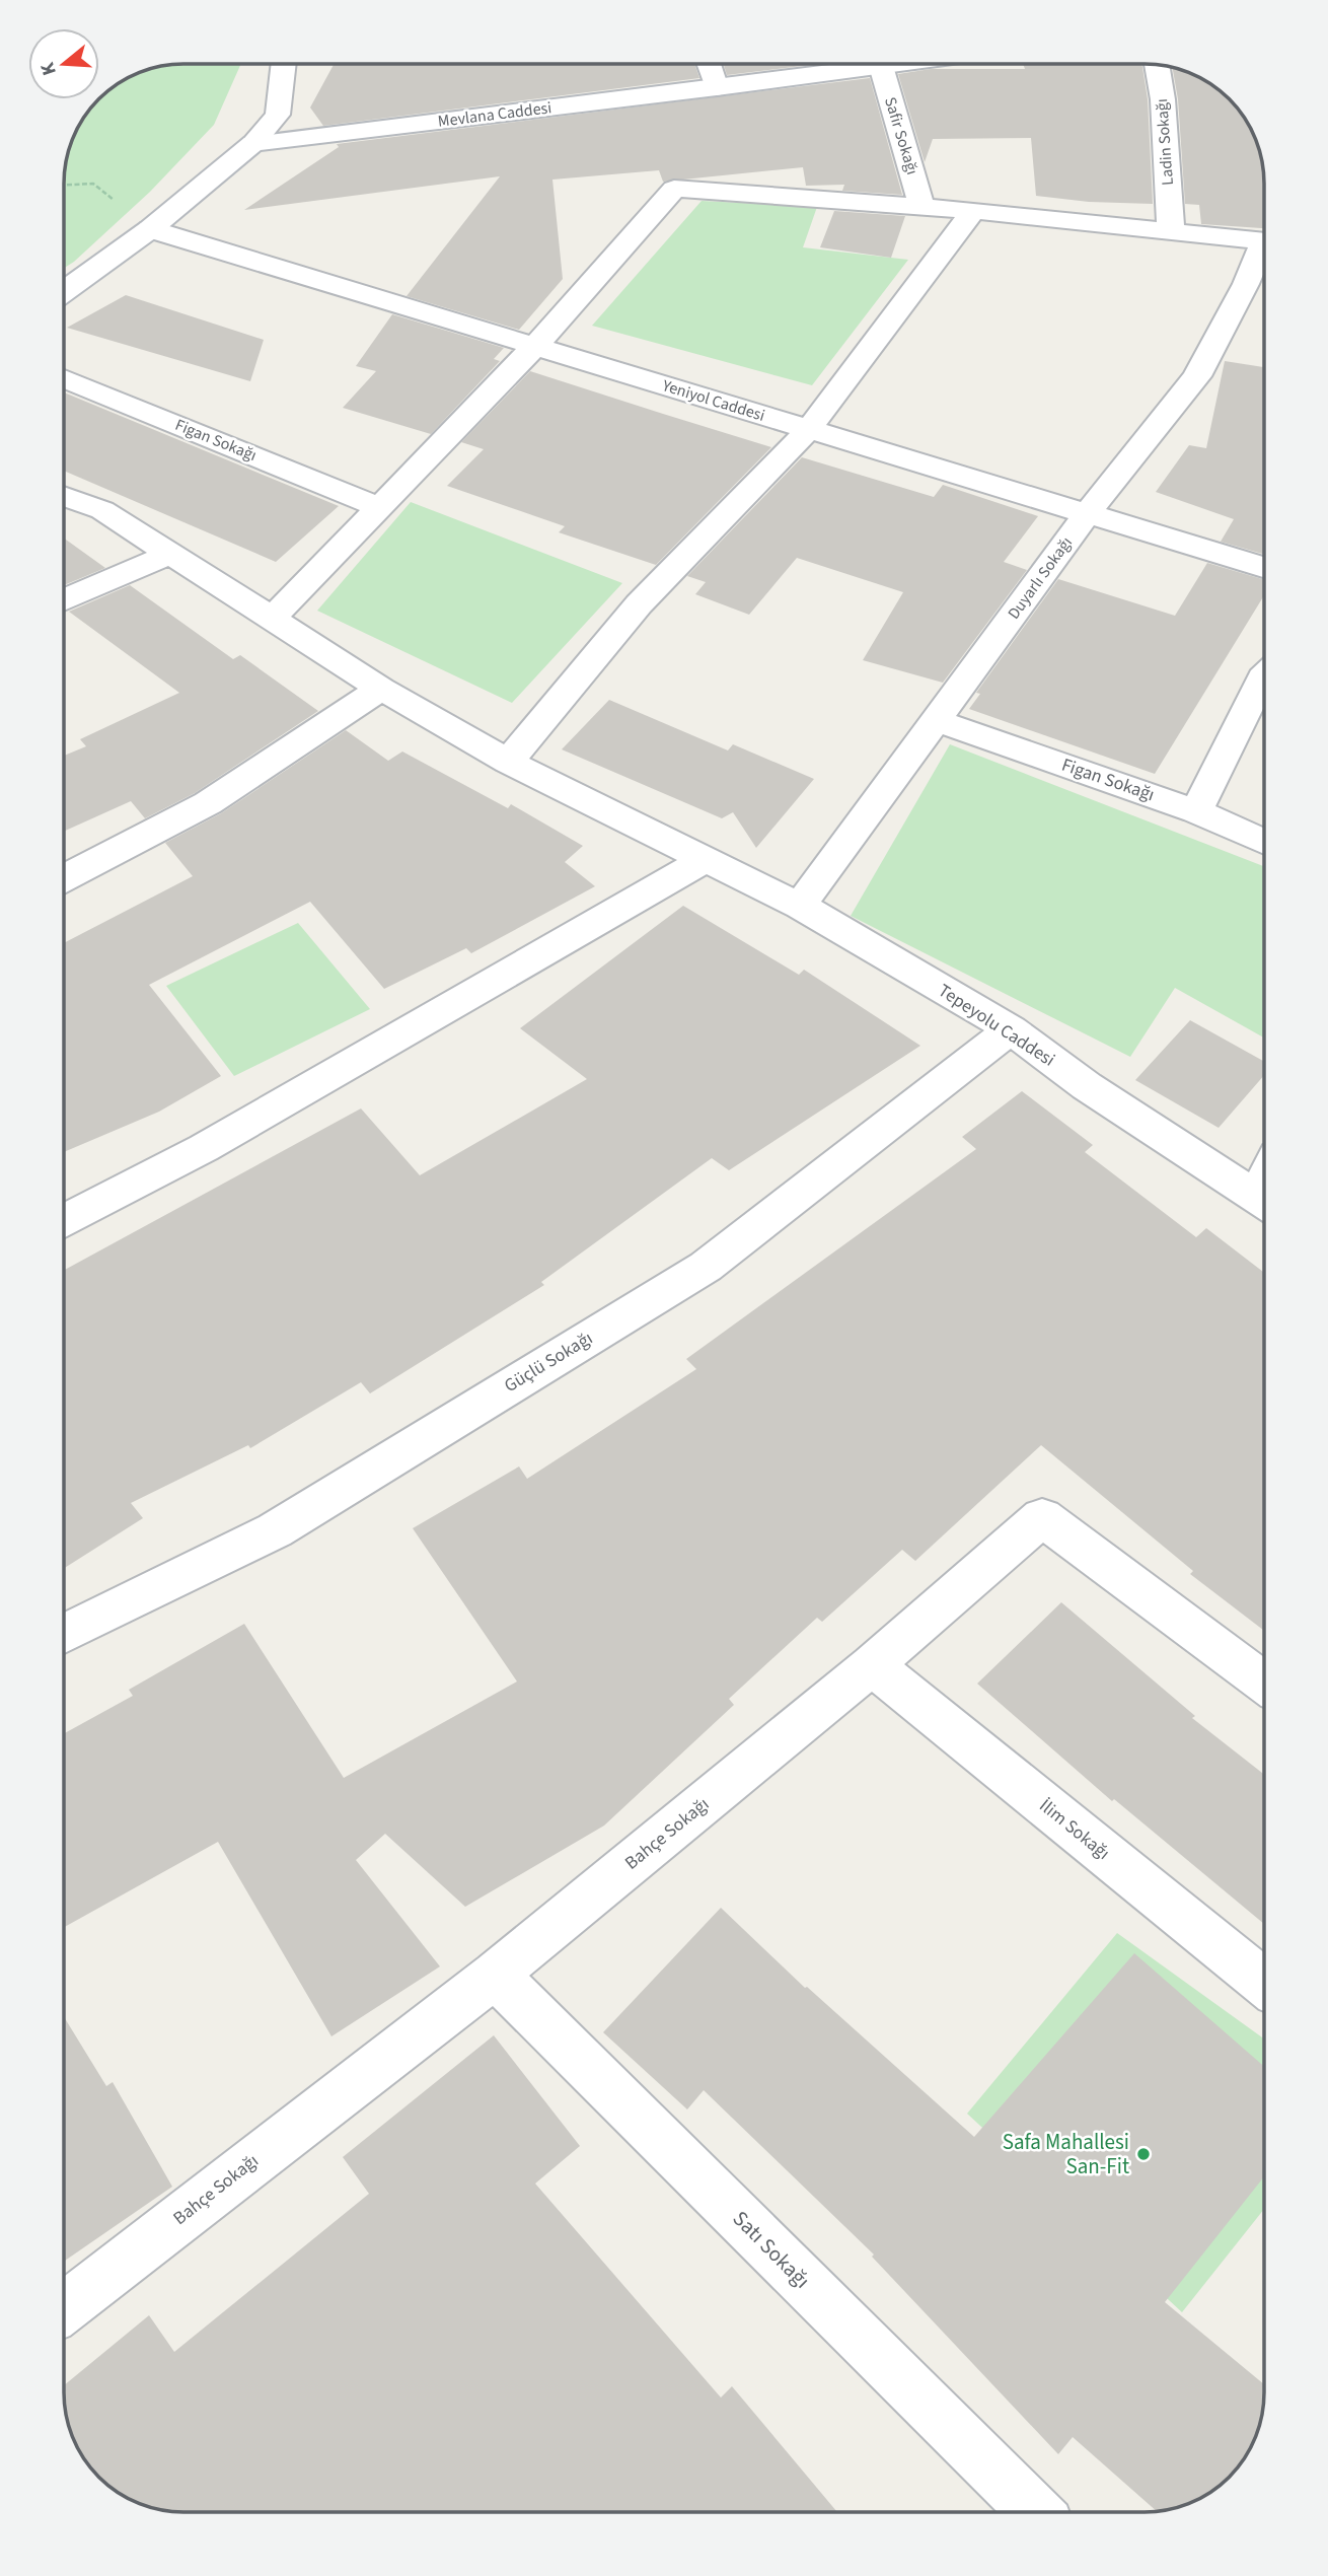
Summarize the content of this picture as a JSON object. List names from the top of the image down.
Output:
{
  "streets": {
    "street": [
      "Mevlana Caddesi",
      "Safir Sokağı",
      "Ladin Sokağı",
      "Yeniyol Caddesi",
      "Figan Sokağı",
      "Duyarlı Sokağı",
      "Tepeyolu Caddesi",
      "Güçlü Sokağı",
      "İlim Sokağı",
      "Bahçe Sokağı",
      "Satı Sokağı"
    ]
  },
  "crossings": [
    ["Mevlana Caddesi", "Safir Sokağı"],
    ["Yeniyol Caddesi", "Duyarlı Sokağı"],
    ["Figan Sokağı", "Duyarlı Sokağı"],
    ["Duyarlı Sokağı", "Tepeyolu Caddesi"],
    ["Tepeyolu Caddesi", "Güçlü Sokağı"],
    ["İlim Sokağı", "Bahçe Sokağı"],
    ["Bahçe Sokağı", "Satı Sokağı"]
  ],
  "places": ["Safa Mahallesi San-Fit"],
  "north": "left"
}
